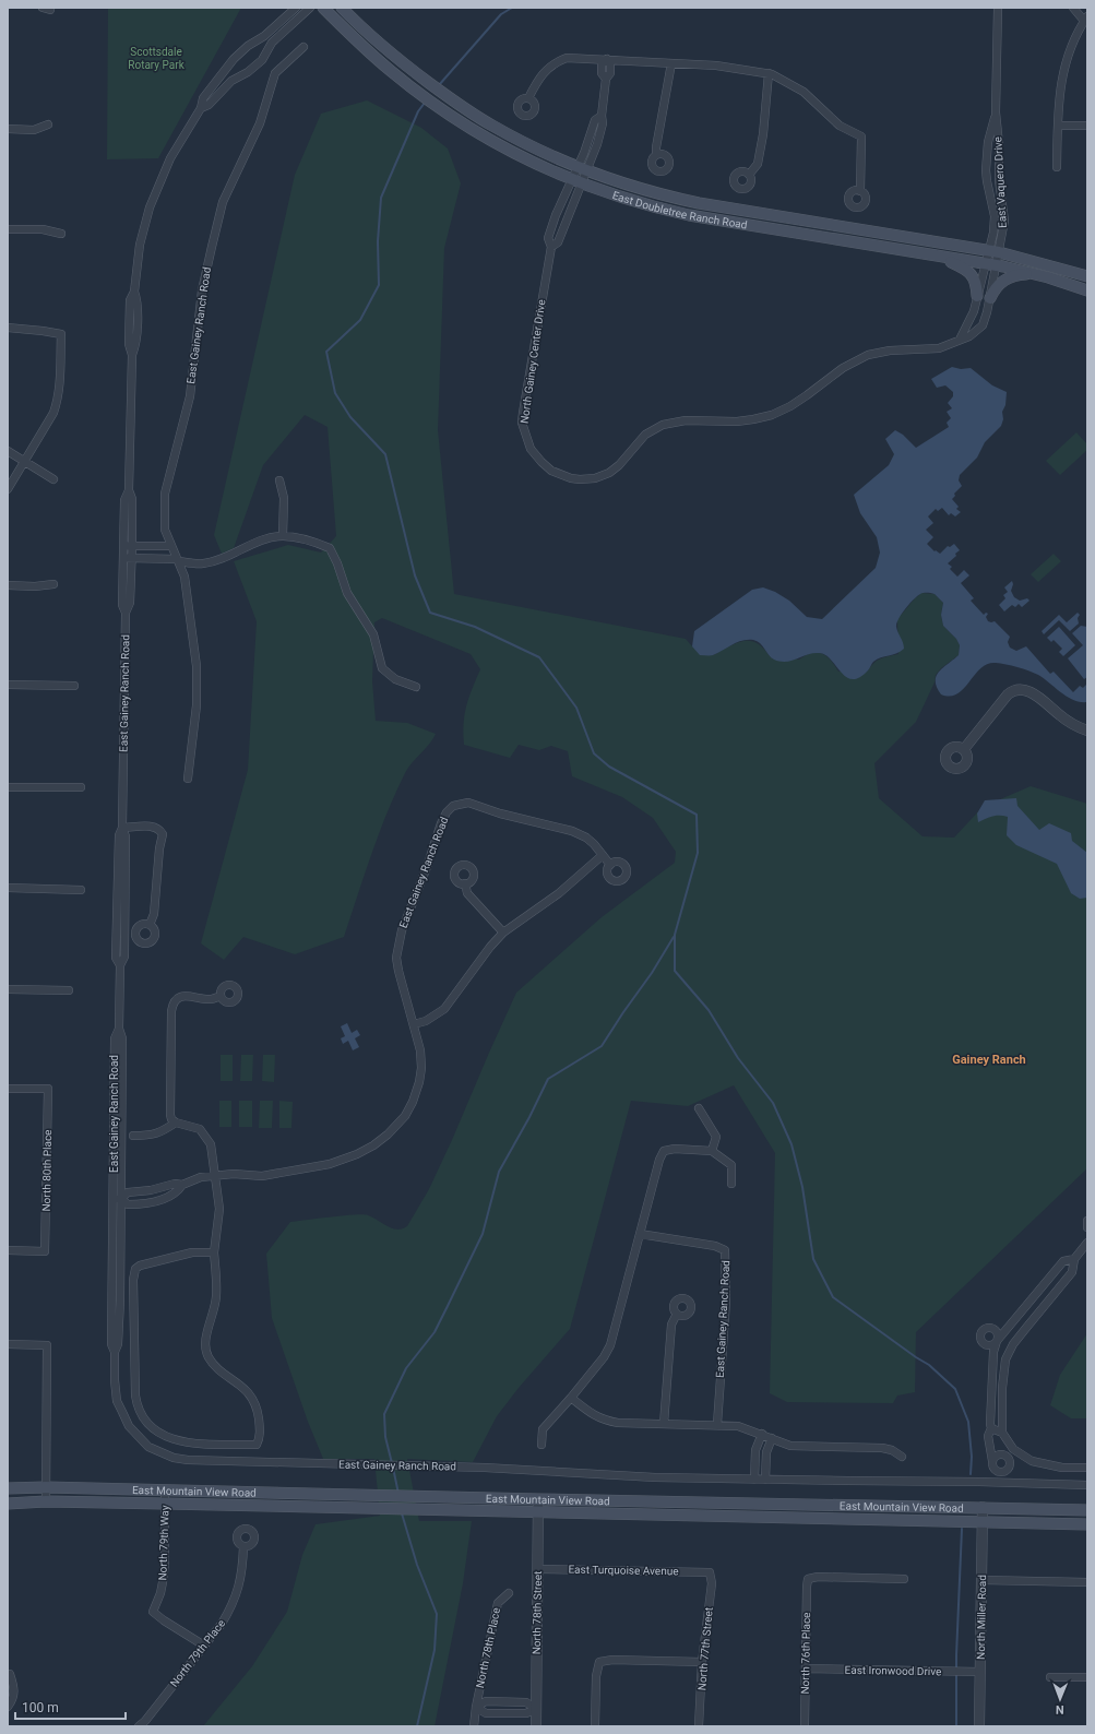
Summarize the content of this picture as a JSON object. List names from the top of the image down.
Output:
{
  "streets": {
    "main road": ["East Doubletree Ranch Road", "East Mountain View Road"],
    "street": [
      "East Vaquero Drive",
      "East Gainey Ranch Road",
      "North Gainey Center Drive",
      "North 80th Place",
      "North 79th Way",
      "East Turquoise Avenue",
      "North 78th Street",
      "North Miller Road",
      "North 78th Place",
      "North 77th Street",
      "North 79th Place",
      "North 76th Place",
      "East Ironwood Drive"
    ]
  },
  "crossings": [
    ["East Vaquero Drive", "East Doubletree Ranch Road"],
    ["East Doubletree Ranch Road", "North Gainey Center Drive"],
    ["East Mountain View Road", "North 79th Way"],
    ["East Mountain View Road", "North 78th Street"],
    ["East Mountain View Road", "North Miller Road"],
    ["North 79th Way", "North 79th Place"],
    ["East Turquoise Avenue", "North 78th Street"],
    ["East Turquoise Avenue", "North 77th Street"],
    ["North 78th Street", "North 78th Place"],
    ["North Miller Road", "East Ironwood Drive"],
    ["North 76th Place", "East Ironwood Drive"]
  ],
  "districts": ["Gainey Ranch"],
  "parks": ["Scottsdale Rotary Park"],
  "scale_bar": "100 m",
  "north": "bottom"
}
